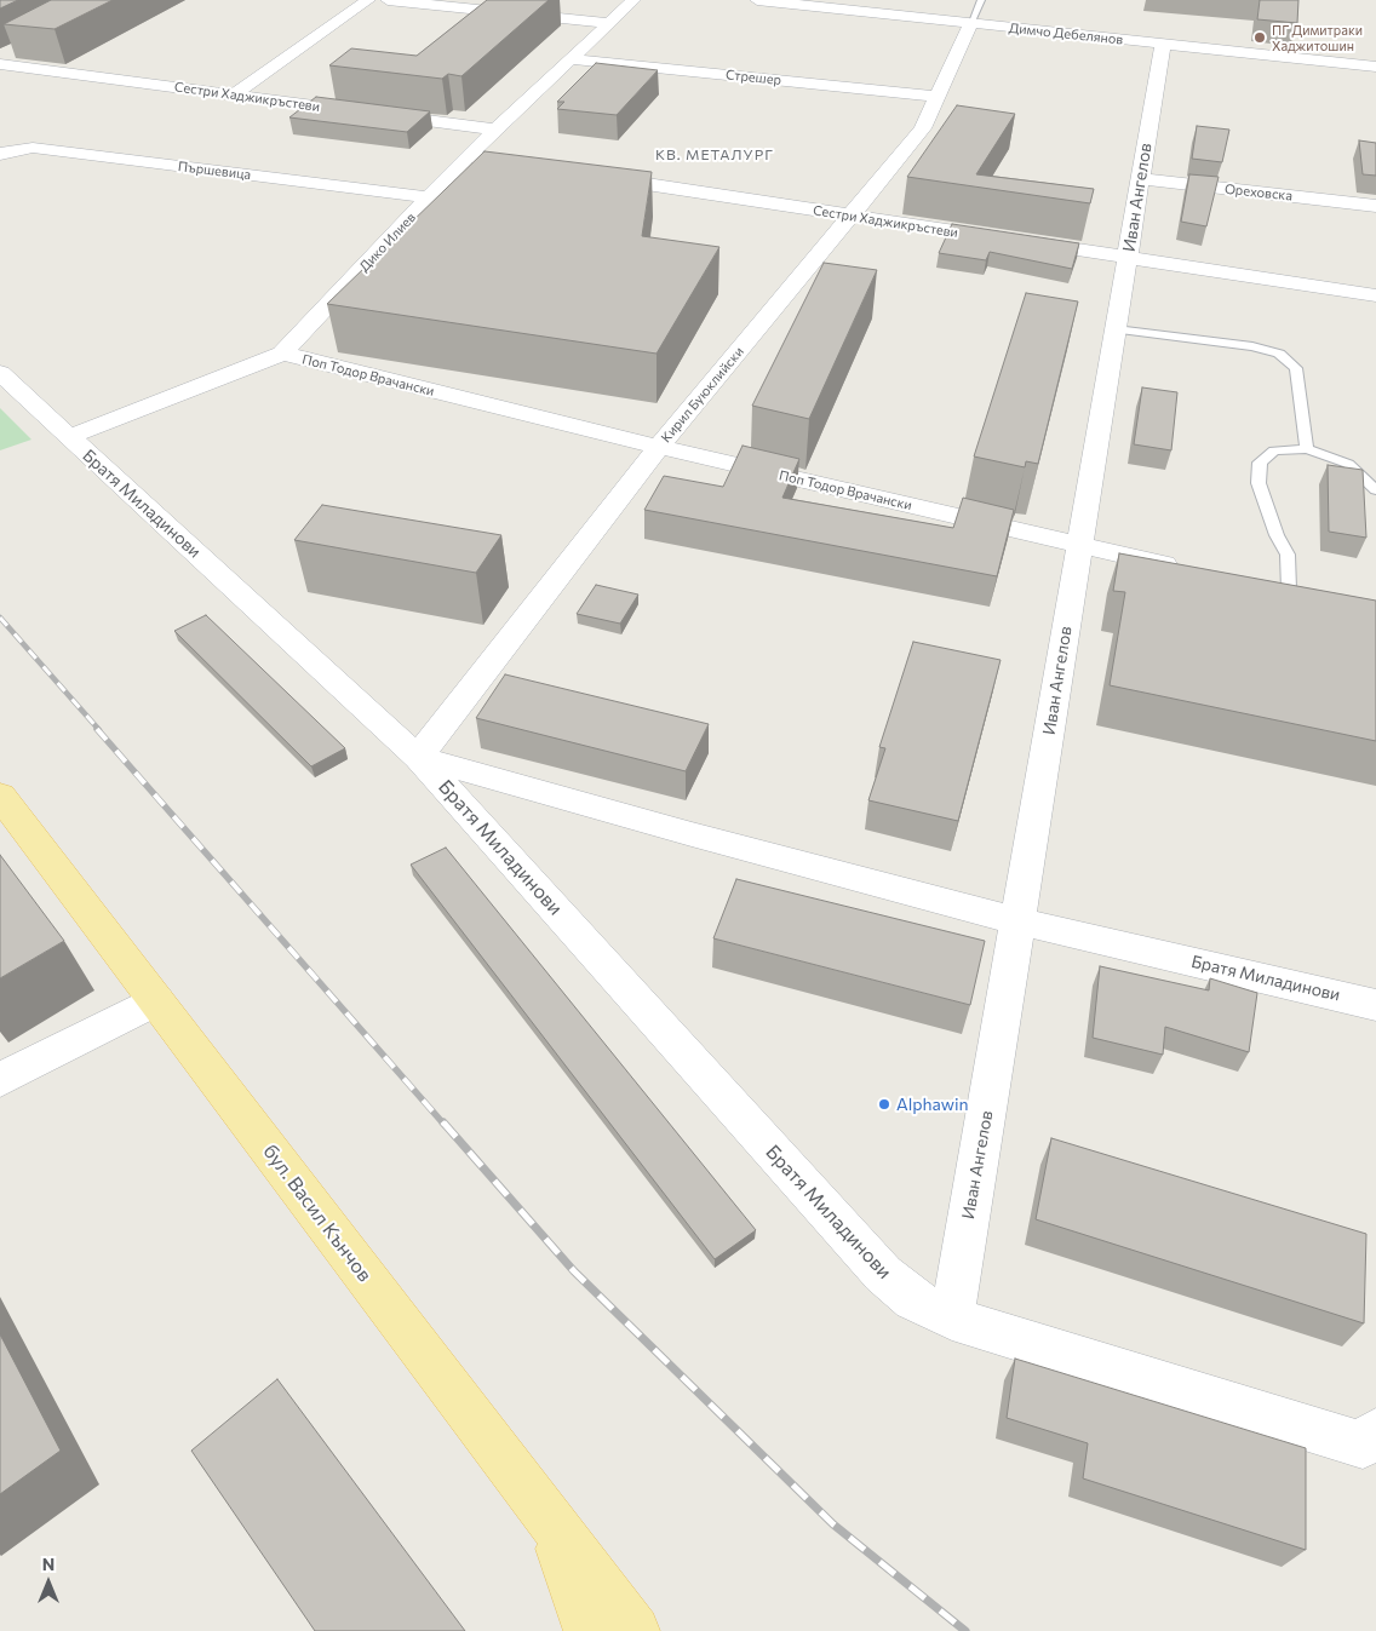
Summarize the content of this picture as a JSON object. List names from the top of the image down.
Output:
{
  "streets": {
    "main road": ["бул. Васил Кънчов"],
    "street": [
      "Димчо Дебелянов",
      "Стрешер",
      "Сестри Хаджикръстеви",
      "Пършевица",
      "Ореховска",
      "Иван Ангелов",
      "Дико Илиев",
      "Поп Тодор Врачански",
      "Кирил Буюклийски",
      "Братя Миладинови"
    ]
  },
  "crossings": [
    ["Димчо Дебелянов", "Иван Ангелов"],
    ["Димчо Дебелянов", "Кирил Буюклийски"],
    ["Стрешер", "Дико Илиев"],
    ["Стрешер", "Кирил Буюклийски"],
    ["Сестри Хаджикръстеви", "Иван Ангелов"],
    ["Сестри Хаджикръстеви", "Дико Илиев"],
    ["Сестри Хаджикръстеви", "Кирил Буюклийски"],
    ["Пършевица", "Дико Илиев"],
    ["Ореховска", "Иван Ангелов"],
    ["Иван Ангелов", "Поп Тодор Врачански"],
    ["Иван Ангелов", "Братя Миладинови"],
    ["Дико Илиев", "Поп Тодор Врачански"],
    ["Дико Илиев", "Братя Миладинови"],
    ["Поп Тодор Врачански", "Кирил Буюклийски"],
    ["Кирил Буюклийски", "Братя Миладинови"]
  ],
  "districts": ["КВ. МЕТАЛУРГ"],
  "places": ["ПГ Димитраки Хаджитошин", "Alphawin"],
  "north": "top"
}
